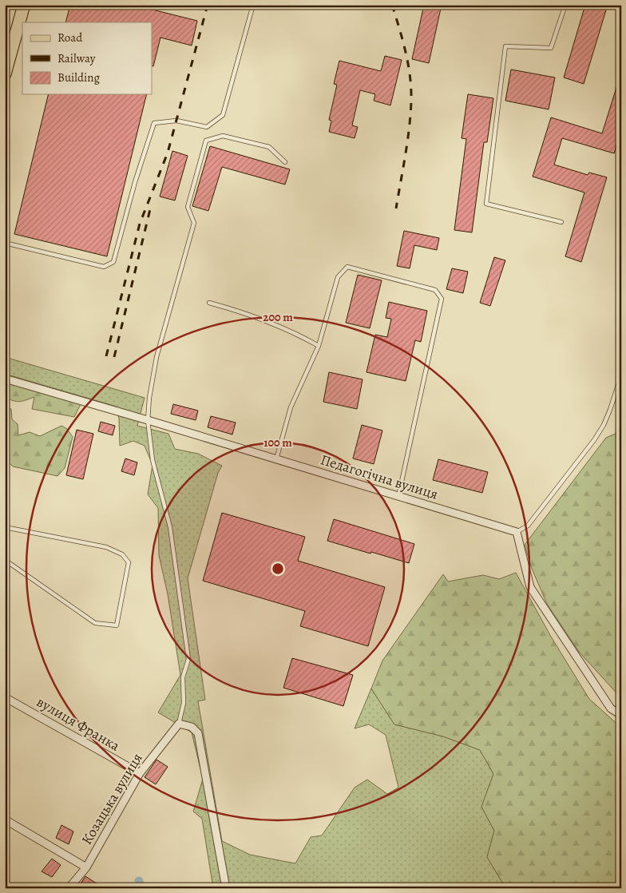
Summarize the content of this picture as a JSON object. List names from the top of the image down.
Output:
{
  "streets": {
    "street": ["Педагогічна вулиця", "вулиця Франка", "Козацька вулиця"]
  },
  "crossings": [
    ["вулиця Франка", "Козацька вулиця"]
  ],
  "legend": ["Road", "Railway", "Building"],
  "rings": ["200 m", "100 m"]
}
